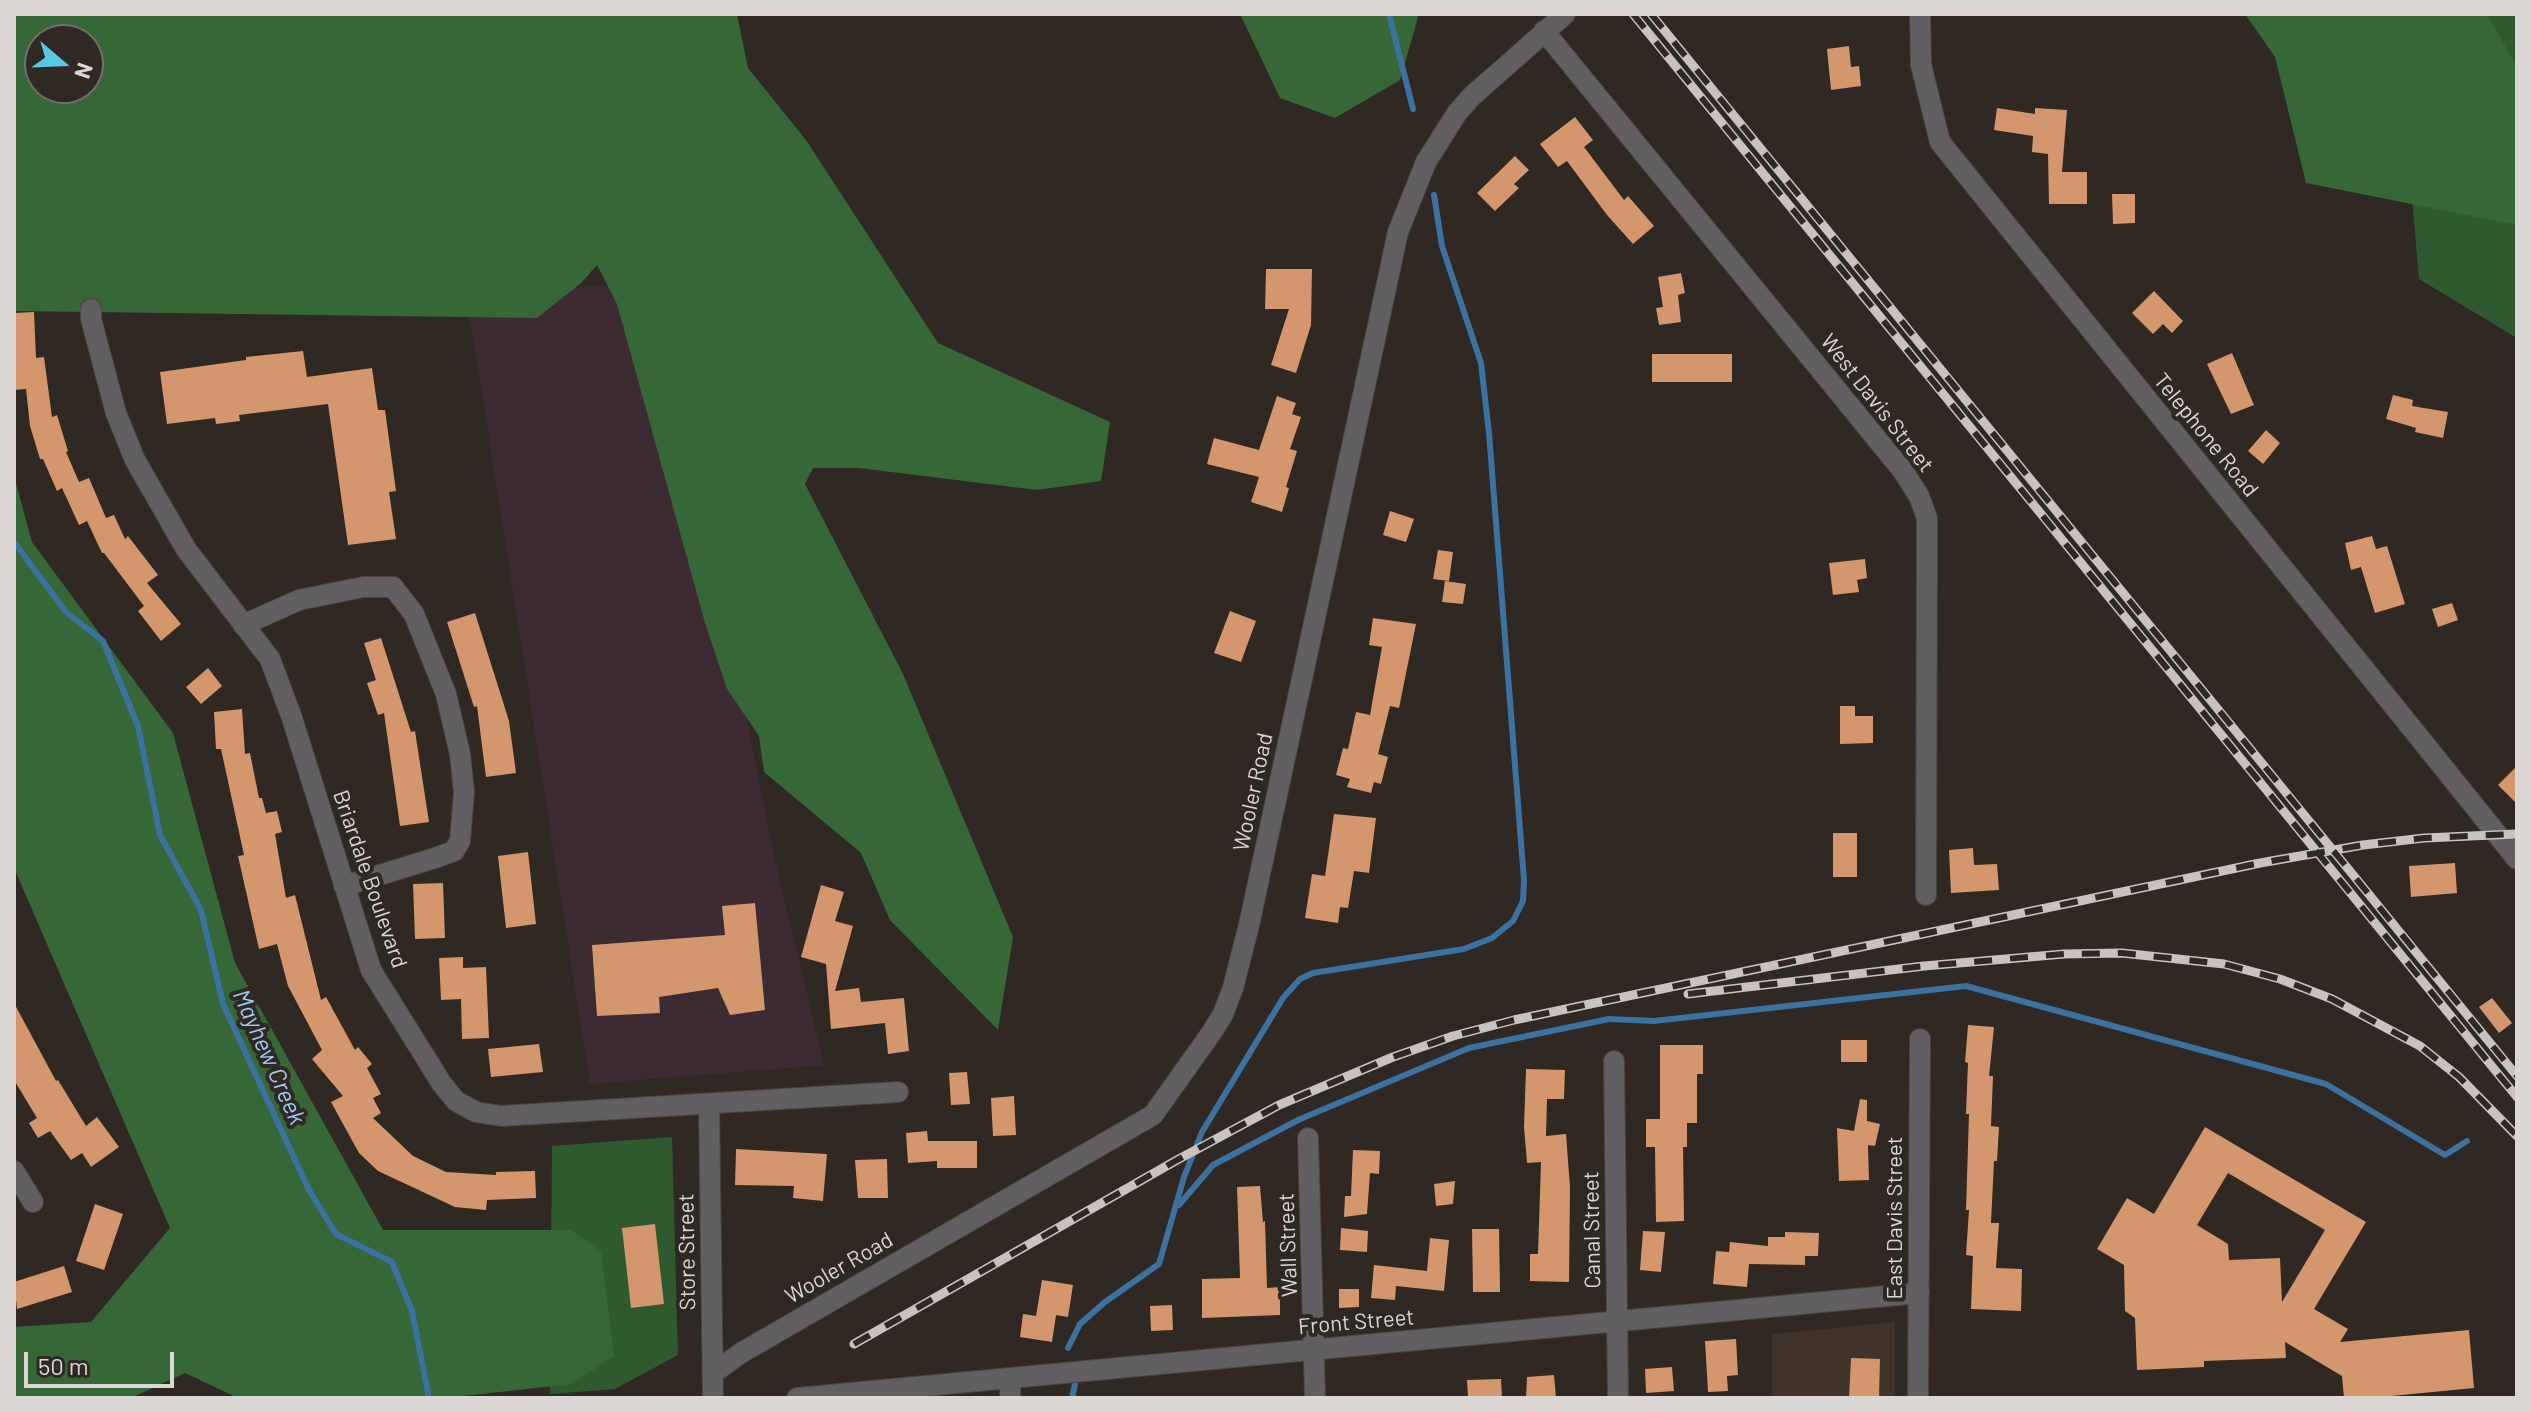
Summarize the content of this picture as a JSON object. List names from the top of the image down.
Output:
{
  "streets": {
    "street": [
      "West Davis Street",
      "Telephone Road",
      "Wooler Road",
      "Briardale Boulevard",
      "East Davis Street",
      "Canal Street",
      "Wall Street",
      "Store Street",
      "Front Street"
    ]
  },
  "crossings": [
    ["West Davis Street", "Wooler Road"],
    ["Wooler Road", "Store Street"],
    ["Briardale Boulevard", "Store Street"],
    ["East Davis Street", "Front Street"],
    ["Canal Street", "Front Street"],
    ["Wall Street", "Front Street"]
  ],
  "water": ["Mayhew Creek"],
  "scale_bar": "50 m",
  "north": "right"
}
